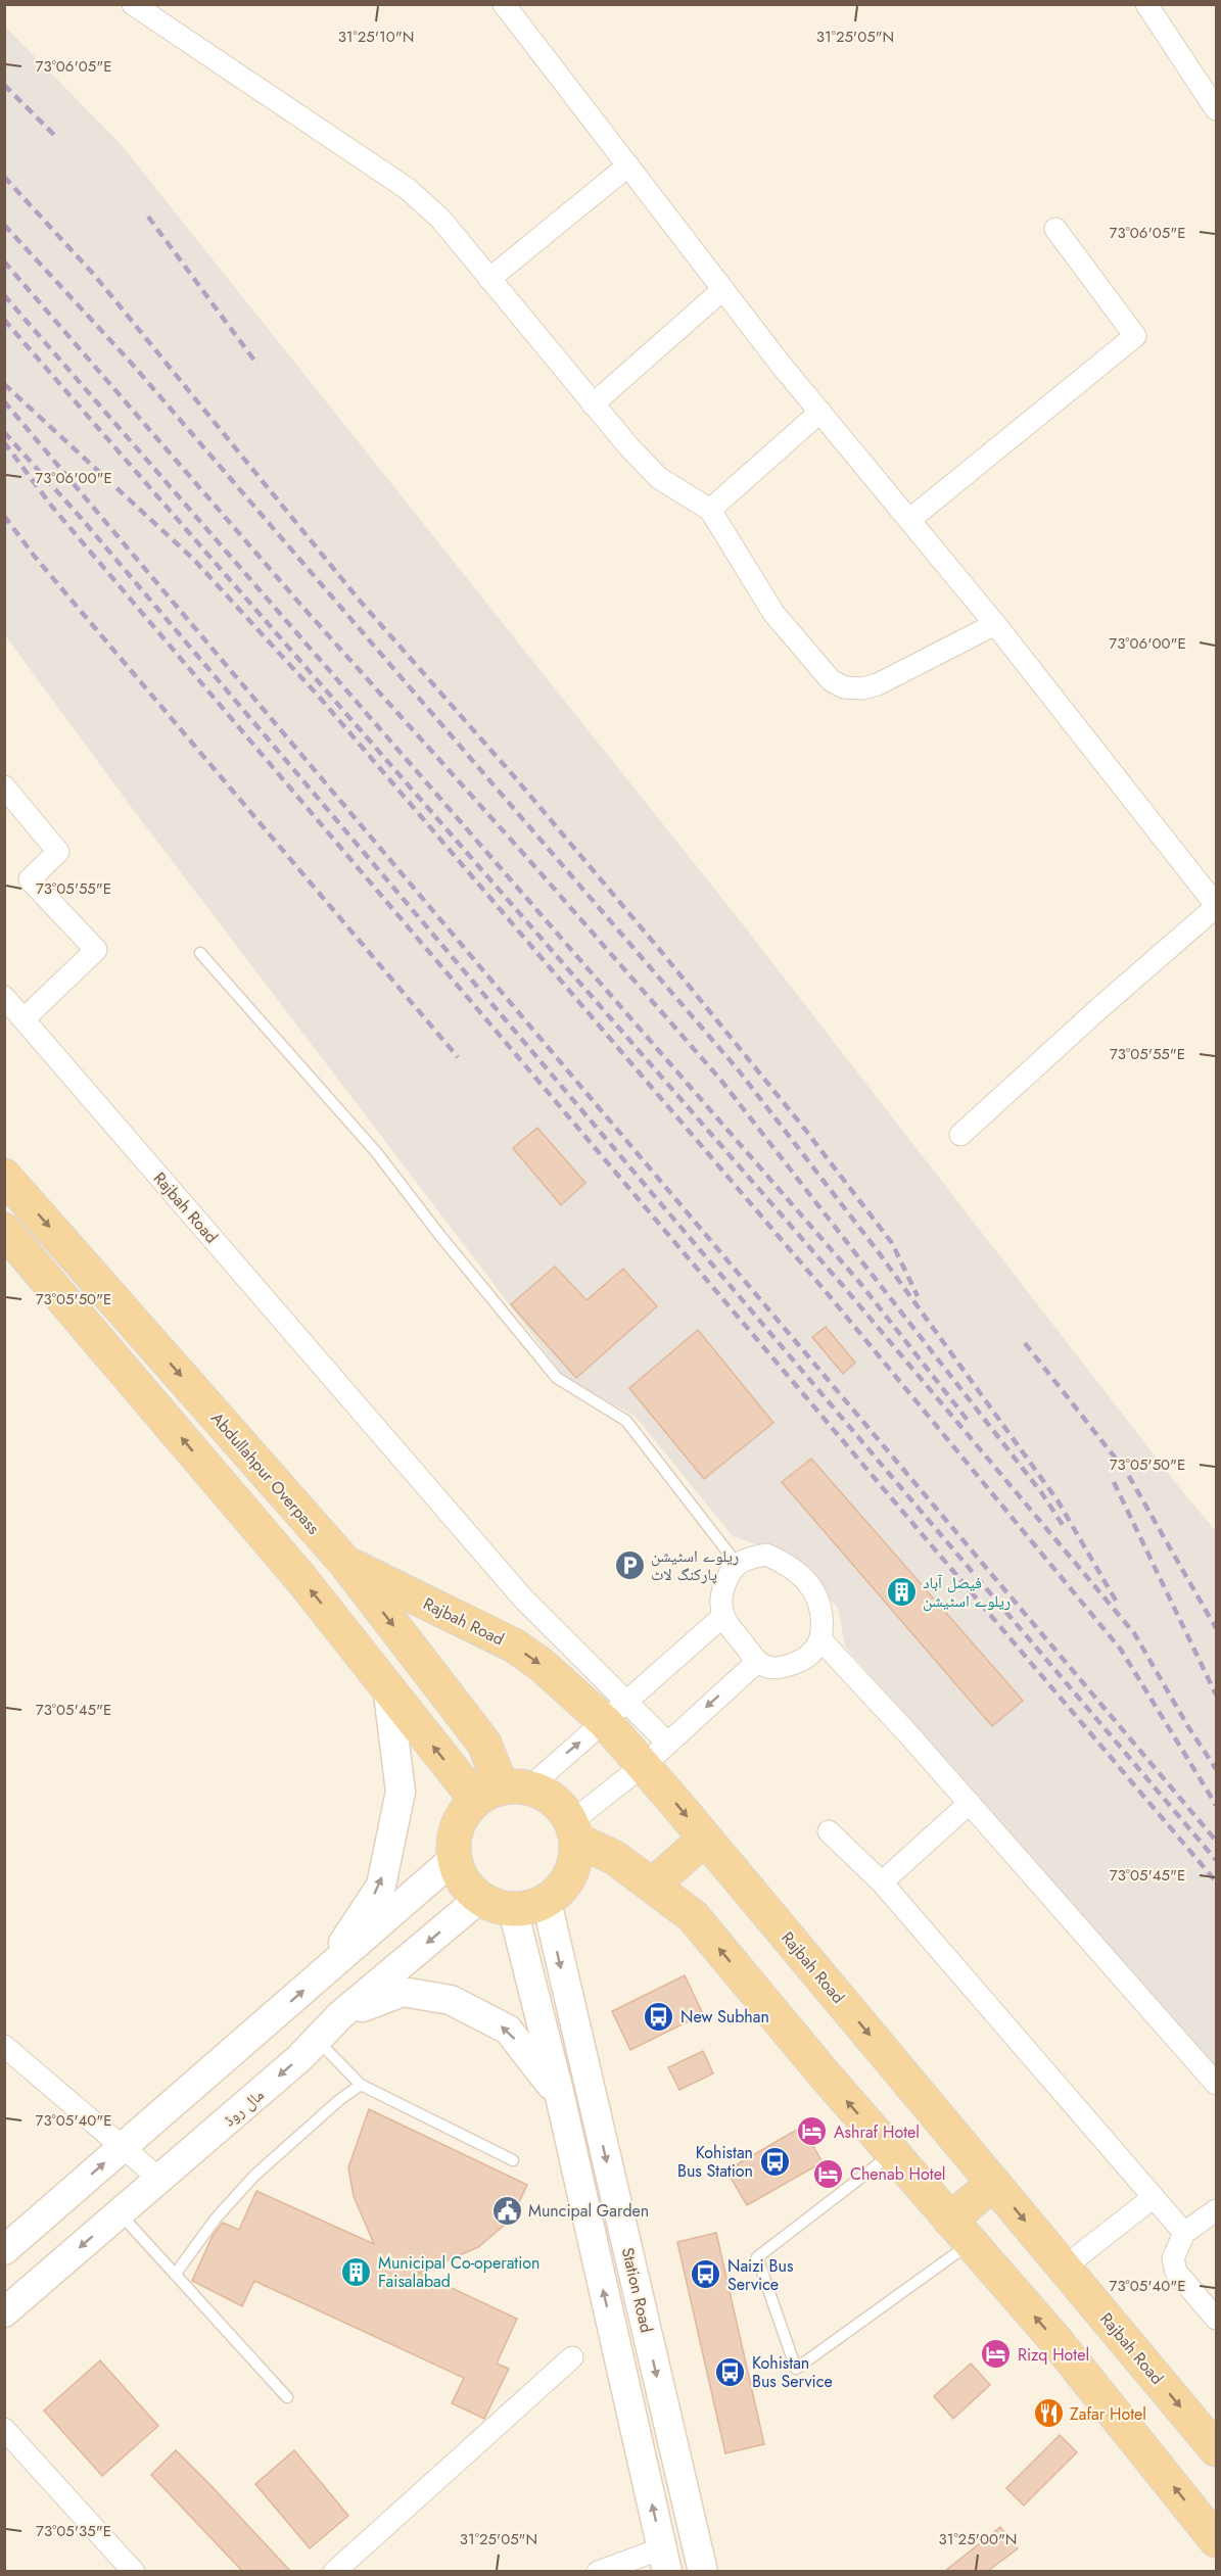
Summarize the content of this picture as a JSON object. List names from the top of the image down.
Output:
{
  "streets": {
    "main road": [
      "Rajbah Road",
      "Abdullahpur Overpass",
      "مال روڈ",
      "Station Road"
    ]
  },
  "crossings": [
    ["Rajbah Road", "Abdullahpur Overpass"],
    ["Abdullahpur Overpass", "مال روڈ"],
    ["Abdullahpur Overpass", "Station Road"],
    ["مال روڈ", "Station Road"]
  ],
  "places": {
    "parking": ["ریلوے اسٹیشن پارکنگ لاٹ"],
    "building": ["فیصل آباد ریلوے اسٹیشن", "Municipal Co-operation Faisalabad"],
    "bus stop": [
      "New Subhan",
      "Kohistan Bus Station",
      "Naizi Bus Service",
      "Kohistan Bus Service"
    ],
    "hotel": ["Ashraf Hotel", "Chenab Hotel", "Rizq Hotel"],
    "public building": ["Muncipal Garden"],
    "restaurant": ["Zafar Hotel"]
  },
  "coordinates": [
    "31°25'10\"N",
    "31°25'05\"N",
    "73°06'05\"E",
    "73°06'00\"E",
    "73°05'55\"E",
    "73°05'50\"E",
    "73°05'45\"E",
    "73°05'40\"E",
    "73°05'35\"E",
    "31°25'00\"N"
  ]
}
